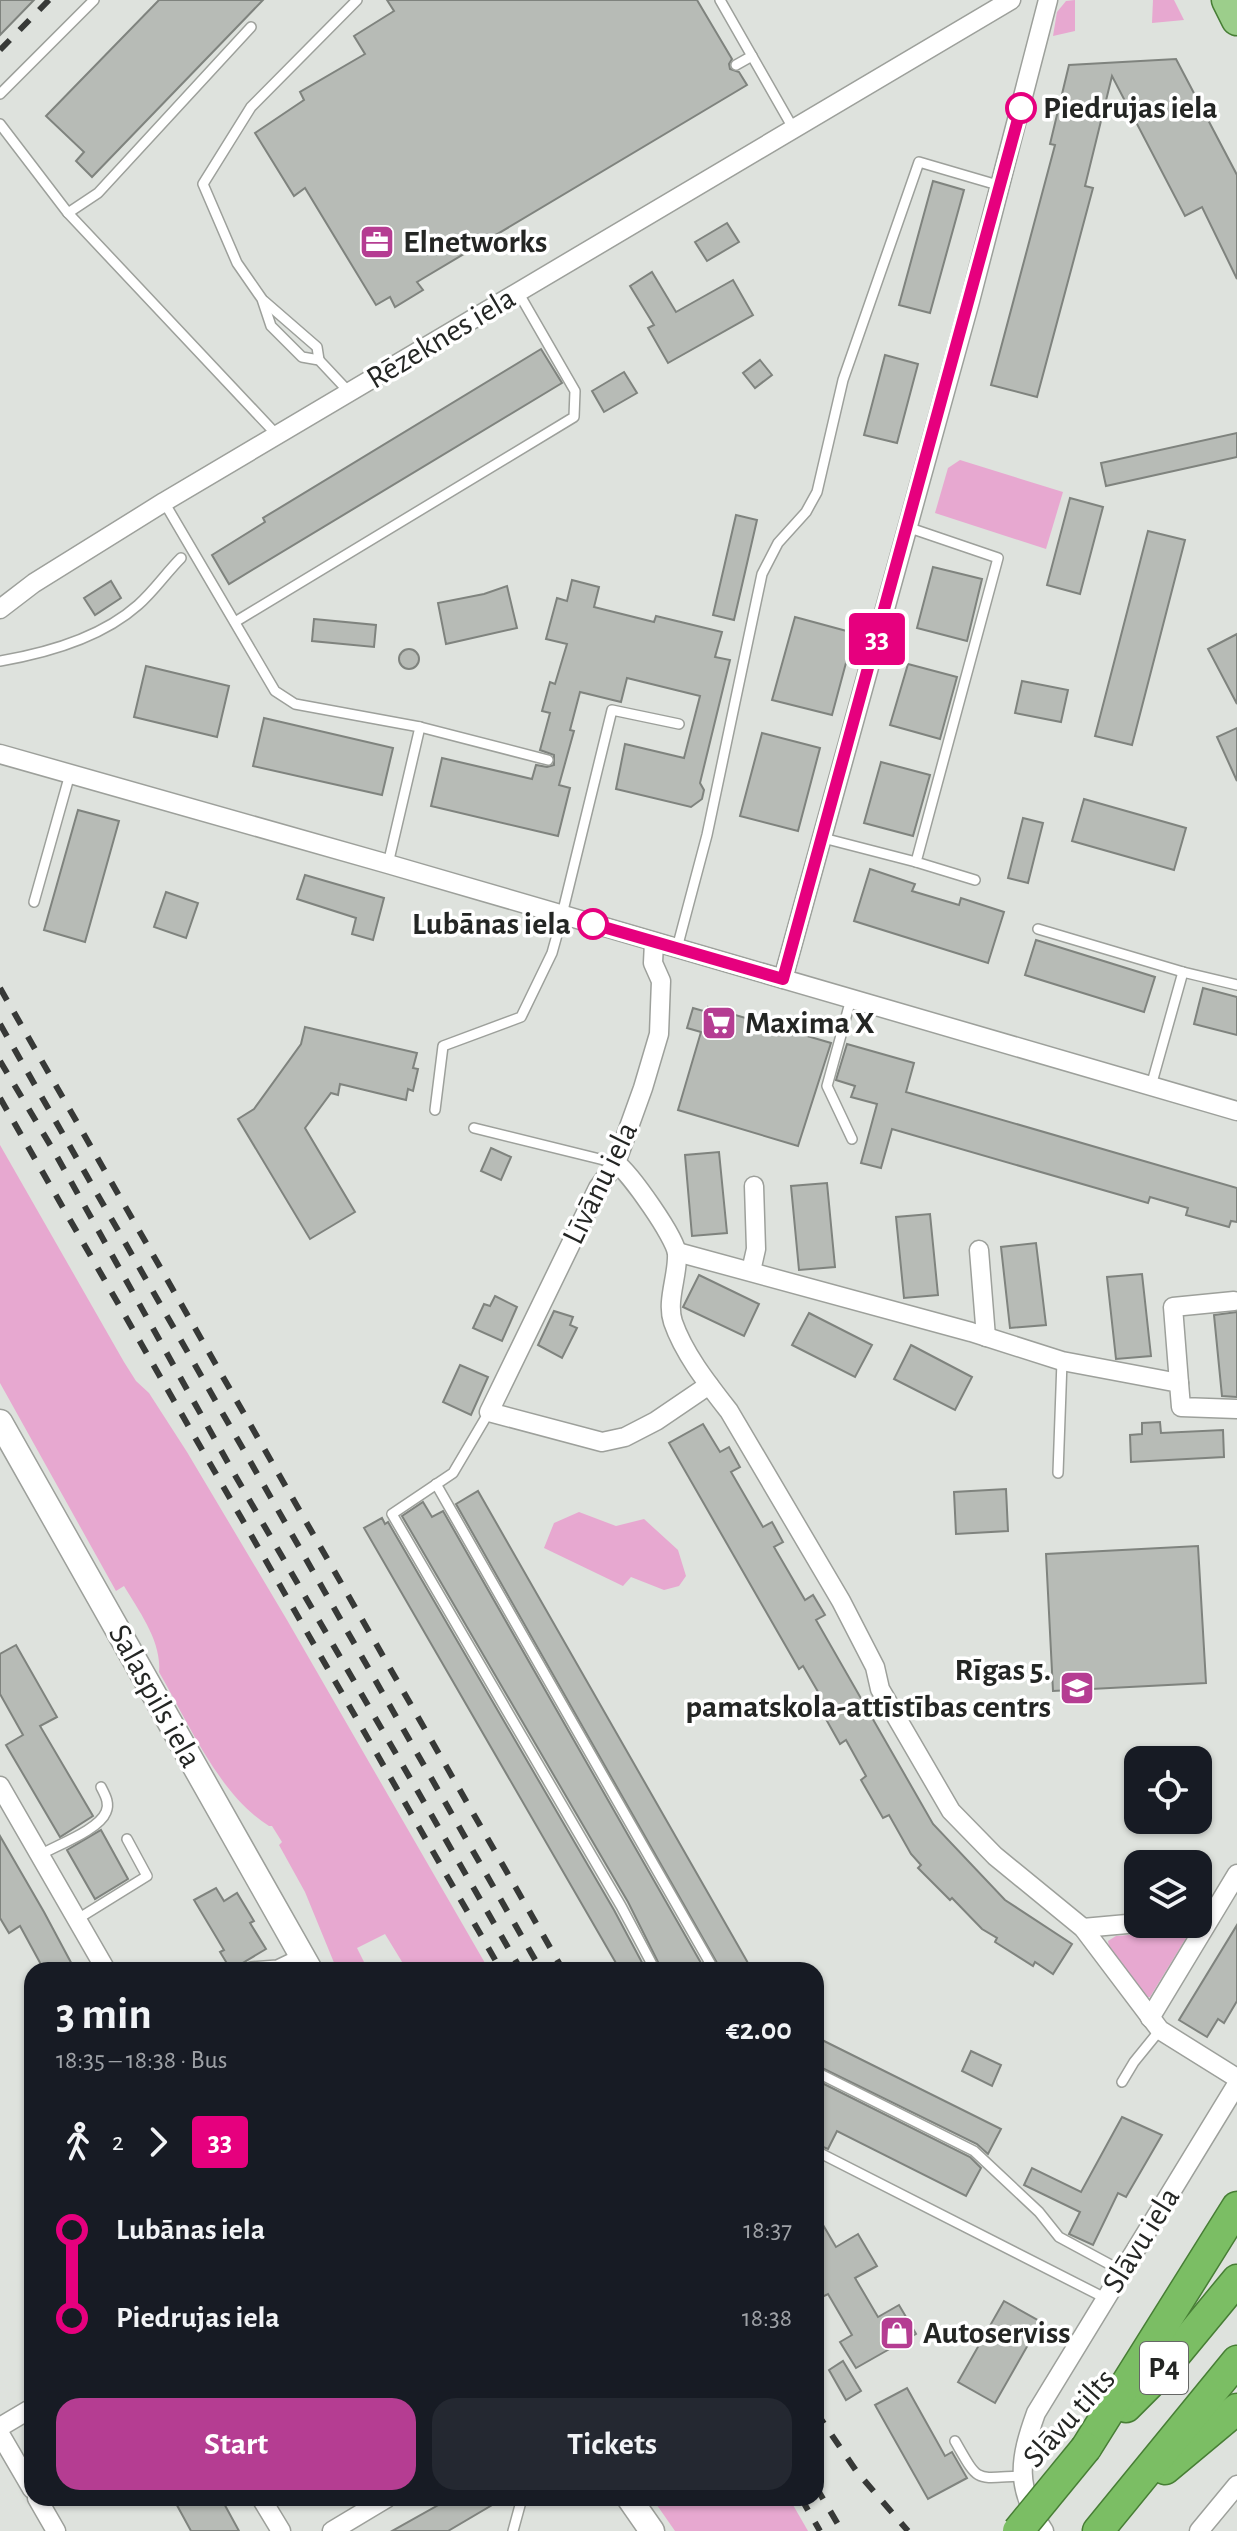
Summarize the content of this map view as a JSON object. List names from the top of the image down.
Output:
{
  "streets": {
    "highway": ["P4", "Slāvu tilts"],
    "street": [
      "Rēzeknes iela",
      "Līvānu iela",
      "Salaspils iela",
      "Slāvu iela"
    ]
  },
  "places": {
    "other": ["Piedrujas iela", "Lubānas iela"],
    "office": ["Elnetworks"],
    "supermarket": ["Maxima X"],
    "school or university": ["Rīgas 5. pamatskola-attīstības centrs"],
    "shop": ["Autoserviss"]
  },
  "lines": ["bus line 33"],
  "page": {
    "on_map": "33",
    "heading": ["3 min", "18:35 – 18:38 · Bus", "€2.00"],
    "legs": ["2", "33"],
    "list": [
      {
        "name": "Lubānas iela",
        "value": "18:37"
      },
      {
        "name": "Piedrujas iela",
        "value": "18:38"
      }
    ],
    "buttons": ["Start", "Tickets"]
  }
}
